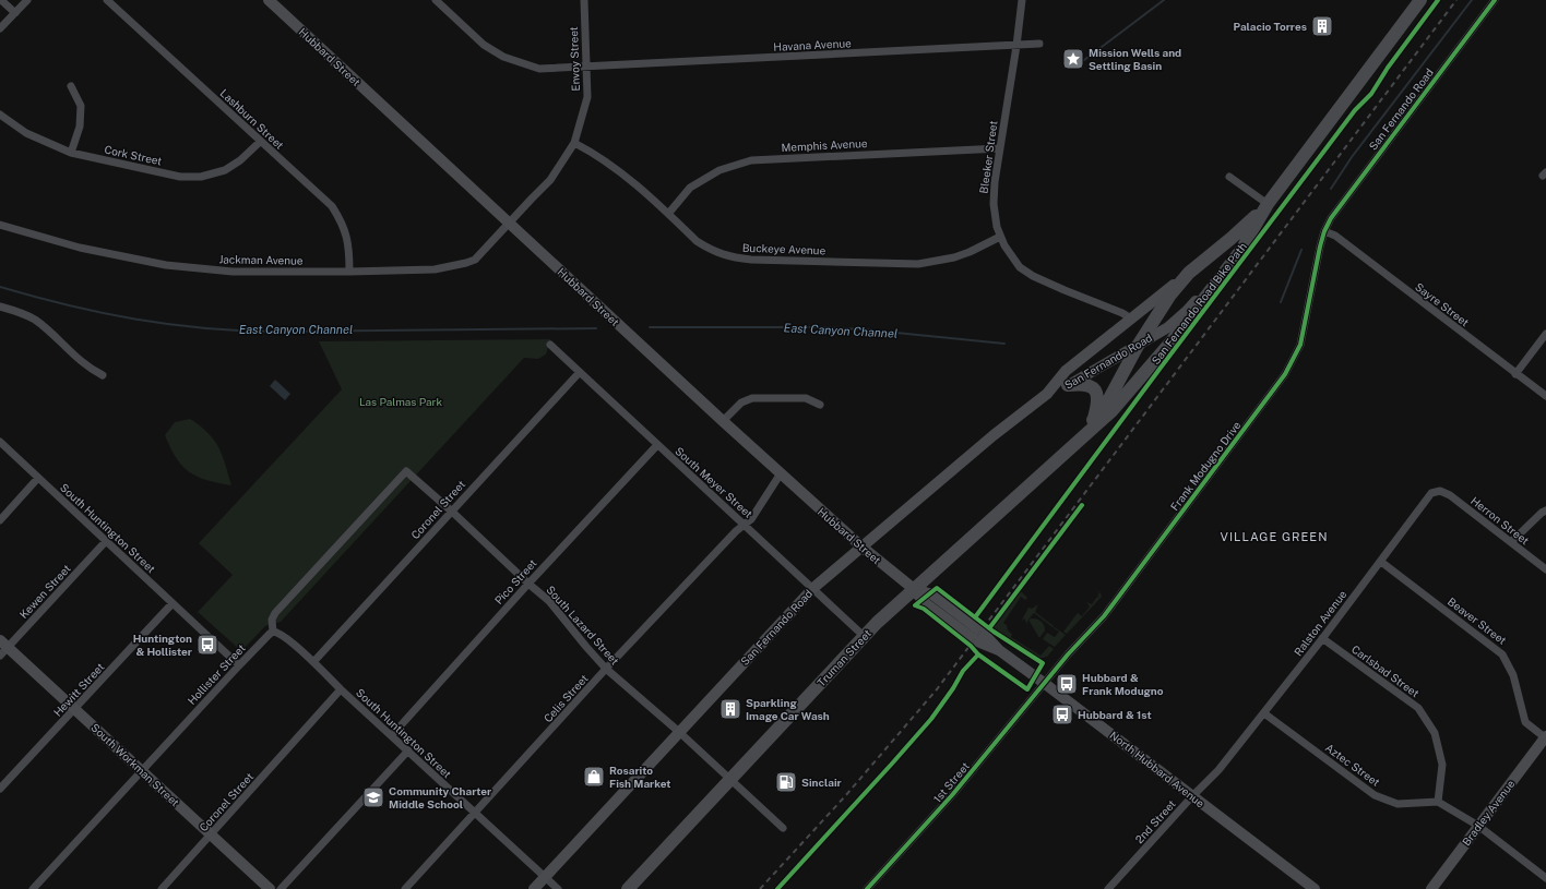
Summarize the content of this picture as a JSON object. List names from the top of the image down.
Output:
{
  "streets": {
    "main road": [
      "Hubbard Street",
      "San Fernando Road",
      "Truman Street",
      "South Workman Street",
      "North Hubbard Avenue",
      "Bradley Avenue"
    ],
    "street": [
      "Havana Avenue",
      "Envoy Street",
      "Lashburn Street",
      "Memphis Avenue",
      "Cork Street",
      "Bleeker Street",
      "Buckeye Avenue",
      "Jackman Avenue",
      "Sayre Street",
      "Frank Modugno Drive",
      "South Meyer Street",
      "Coronel Street",
      "Herron Street",
      "South Huntington Street",
      "Pico Street",
      "Kewen Street",
      "Beaver Street",
      "Ralston Avenue",
      "South Lazard Street",
      "Carlsbad Street",
      "Hollister Street",
      "Hewitt Street",
      "Celis Street",
      "Aztec Street",
      "1st Street",
      "2nd Street"
    ],
    "cycle path": ["San Fernando Road Bike Path"]
  },
  "crossings": [
    ["Havana Avenue", "Envoy Street"],
    ["Havana Avenue", "Bleeker Street"],
    ["Hubbard Street", "Envoy Street"],
    ["Hubbard Street", "San Fernando Road"],
    ["Hubbard Street", "Jackman Avenue"],
    ["Hubbard Street", "Truman Street"],
    ["Hubbard Street", "Celis Street"],
    ["Hubbard Street", "North Hubbard Avenue"],
    ["Envoy Street", "Buckeye Avenue"],
    ["Envoy Street", "Jackman Avenue"],
    ["San Fernando Road", "Bleeker Street"],
    ["San Fernando Road", "Sayre Street"],
    ["San Fernando Road", "Frank Modugno Drive"],
    ["San Fernando Road", "South Meyer Street"],
    ["San Fernando Road", "South Huntington Street"],
    ["San Fernando Road", "South Lazard Street"],
    ["San Fernando Road", "Truman Street"],
    ["Lashburn Street", "Cork Street"],
    ["Lashburn Street", "Jackman Avenue"],
    ["Memphis Avenue", "Bleeker Street"],
    ["Memphis Avenue", "Buckeye Avenue"],
    ["Bleeker Street", "Buckeye Avenue"],
    ["Sayre Street", "Frank Modugno Drive"],
    ["Frank Modugno Drive", "North Hubbard Avenue"],
    ["Frank Modugno Drive", "1st Street"],
    ["South Meyer Street", "Coronel Street"],
    ["South Meyer Street", "Pico Street"],
    ["South Meyer Street", "Truman Street"],
    ["South Meyer Street", "Celis Street"],
    ["Coronel Street", "South Huntington Street"],
    ["Coronel Street", "South Lazard Street"],
    ["Coronel Street", "South Workman Street"],
    ["Herron Street", "Ralston Avenue"],
    ["South Huntington Street", "Pico Street"],
    ["South Huntington Street", "Kewen Street"],
    ["South Huntington Street", "South Lazard Street"],
    ["South Huntington Street", "Hollister Street"],
    ["South Huntington Street", "Hewitt Street"],
    ["South Huntington Street", "Celis Street"],
    ["Pico Street", "South Lazard Street"],
    ["Kewen Street", "South Workman Street"],
    ["Beaver Street", "Ralston Avenue"],
    ["Beaver Street", "Bradley Avenue"],
    ["Ralston Avenue", "Carlsbad Street"],
    ["Ralston Avenue", "Aztec Street"],
    ["Ralston Avenue", "2nd Street"],
    ["South Lazard Street", "Truman Street"],
    ["South Lazard Street", "Hollister Street"],
    ["South Lazard Street", "Celis Street"],
    ["Carlsbad Street", "Aztec Street"],
    ["Hollister Street", "South Workman Street"],
    ["Hewitt Street", "South Workman Street"],
    ["North Hubbard Avenue", "1st Street"],
    ["North Hubbard Avenue", "2nd Street"]
  ],
  "districts": ["VILLAGE GREEN"],
  "water": ["East Canyon Channel"],
  "parks": ["Las Palmas Park"],
  "places": {
    "building": ["Palacio Torres", "Sparkling Image Car Wash"],
    "place": ["Mission Wells and Settling Basin"],
    "bus stop": ["Huntington & Hollister", "Hubbard & Frank Modugno", "Hubbard & 1st"],
    "shop": ["Rosarito Fish Market"],
    "fuel station": ["Sinclair"],
    "school or university": ["Community Charter Middle School"]
  }
}
